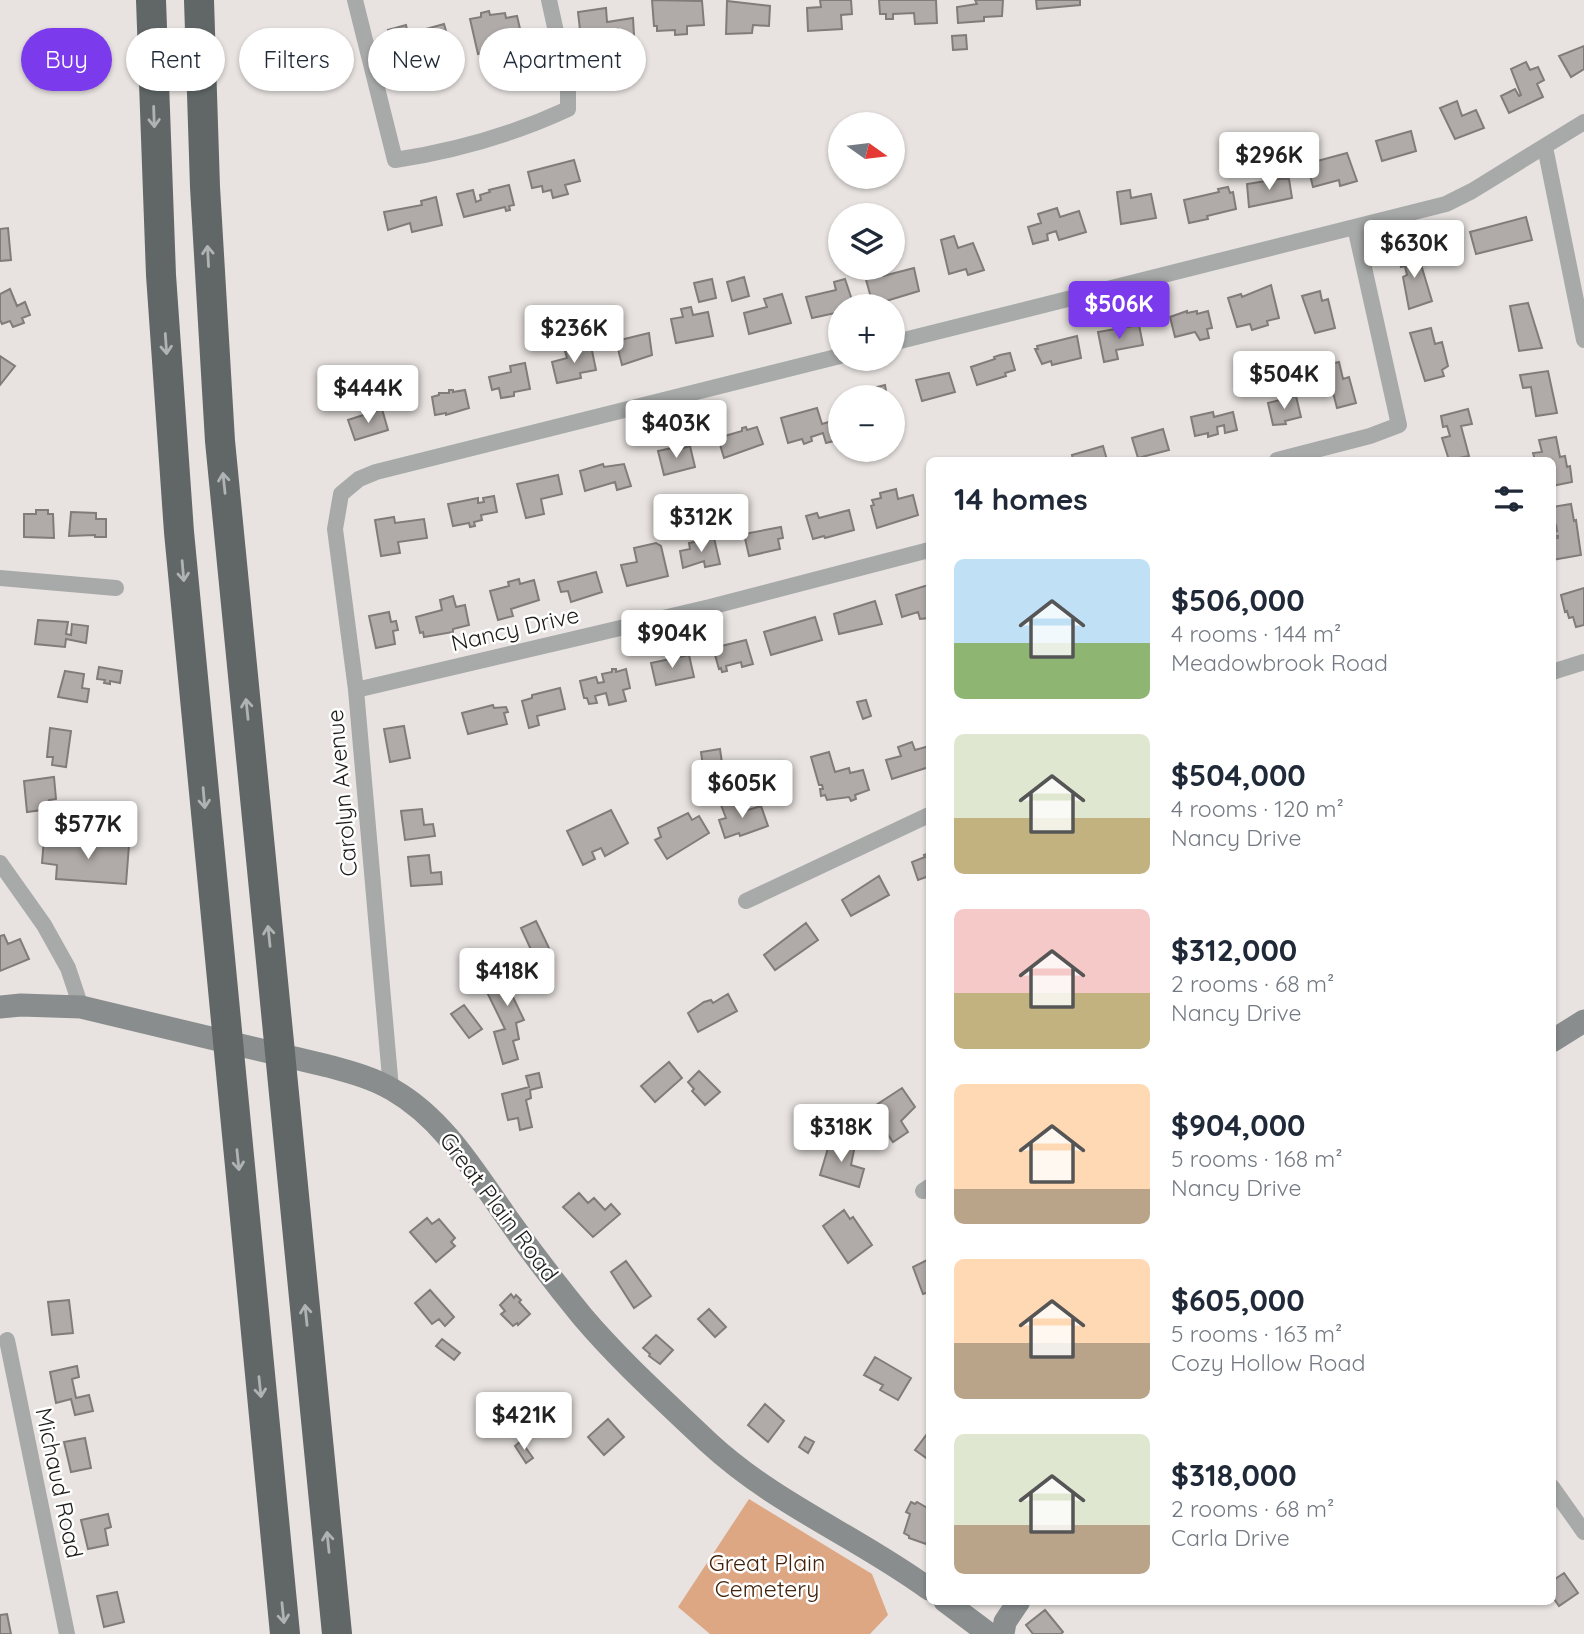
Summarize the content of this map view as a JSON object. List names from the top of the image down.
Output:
{
  "streets": {
    "main road": ["Great Plain Road"],
    "street": ["Nancy Drive", "Carolyn Avenue", "Michaud Road"]
  },
  "crossings": [
    ["Nancy Drive", "Carolyn Avenue"],
    ["Carolyn Avenue", "Great Plain Road"]
  ],
  "parks": ["Great Plain Cemetery"],
  "north": "right",
  "page": {
    "chip": [
      "Buy",
      "Rent",
      "Filters",
      "New",
      "Apartment"
    ],
    "map_buttons": ["+", "−"],
    "price": [
      "$296K",
      "$630K",
      "$506K",
      "$236K",
      "$504K",
      "$444K",
      "$403K",
      "$312K",
      "$904K",
      "$605K",
      "$577K",
      "$418K",
      "$318K",
      "$421K"
    ],
    "heading": "14 homes",
    "list": [
      {
        "name": "$506,000",
        "note": "4 rooms · 144 m² · Meadowbrook Road"
      },
      {
        "name": "$504,000",
        "note": "4 rooms · 120 m² · Nancy Drive"
      },
      {
        "name": "$312,000",
        "note": "2 rooms · 68 m² · Nancy Drive"
      },
      {
        "name": "$904,000",
        "note": "5 rooms · 168 m² · Nancy Drive"
      },
      {
        "name": "$605,000",
        "note": "5 rooms · 163 m² · Cozy Hollow Road"
      },
      {
        "name": "$318,000",
        "note": "2 rooms · 68 m² · Carla Drive"
      }
    ]
  }
}
